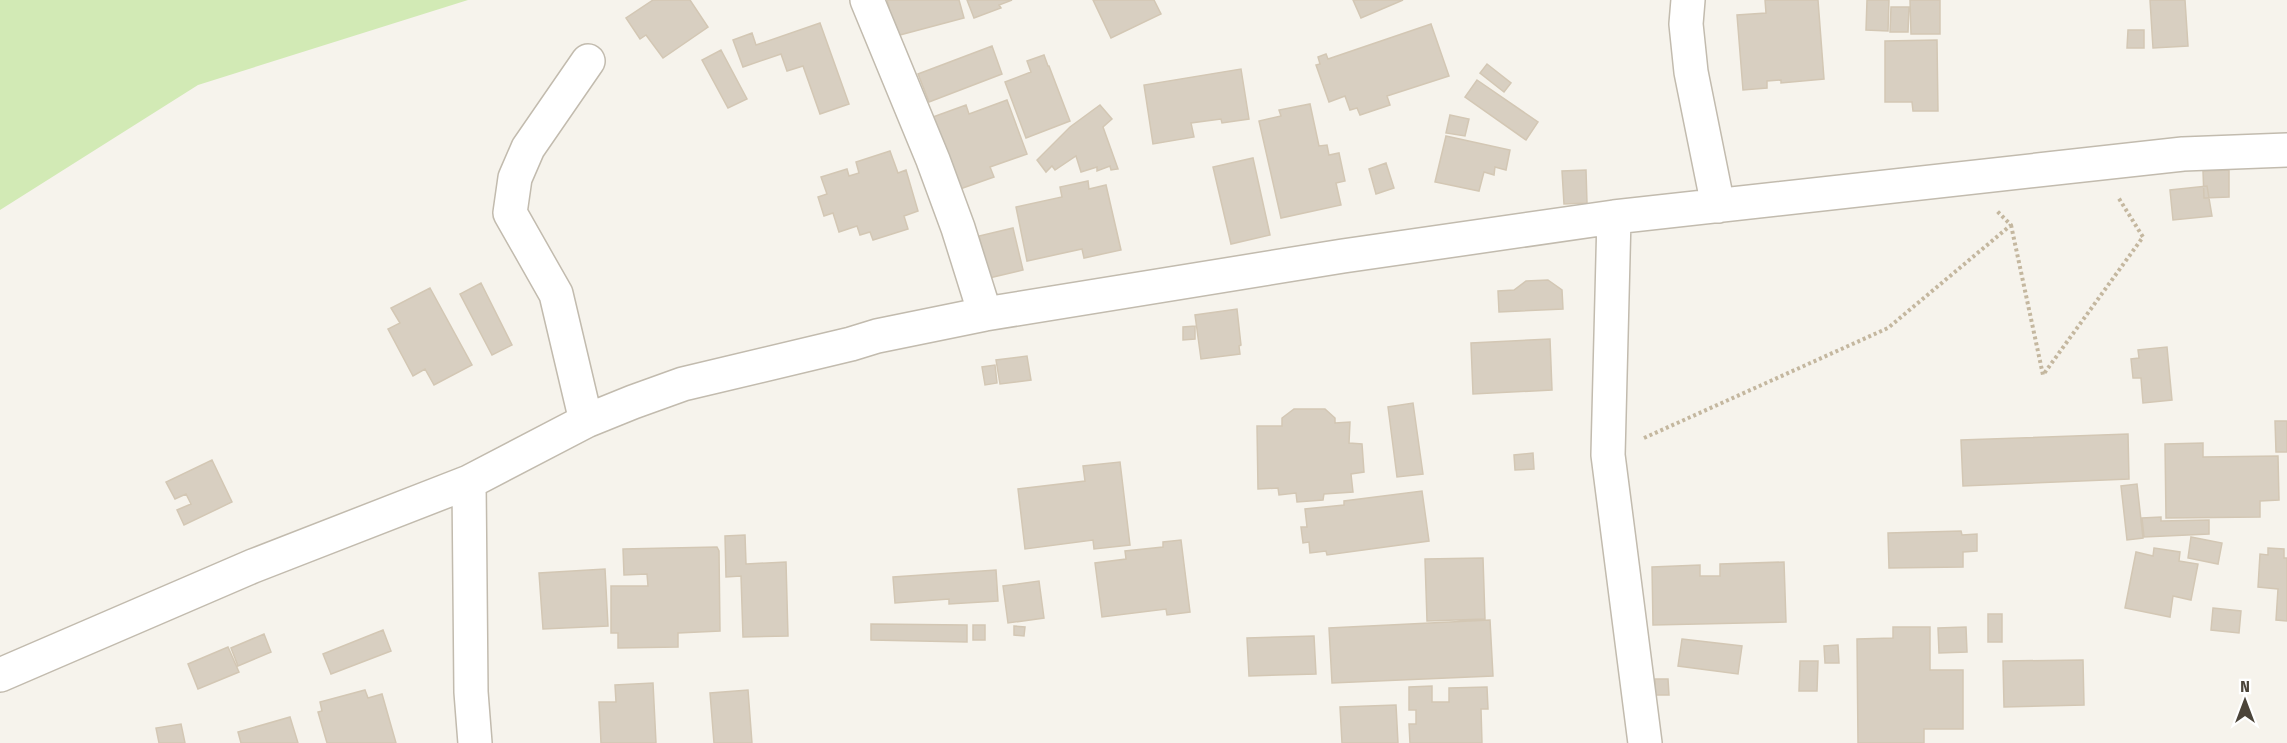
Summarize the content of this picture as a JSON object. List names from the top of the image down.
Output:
{
  "north": "top"
}
